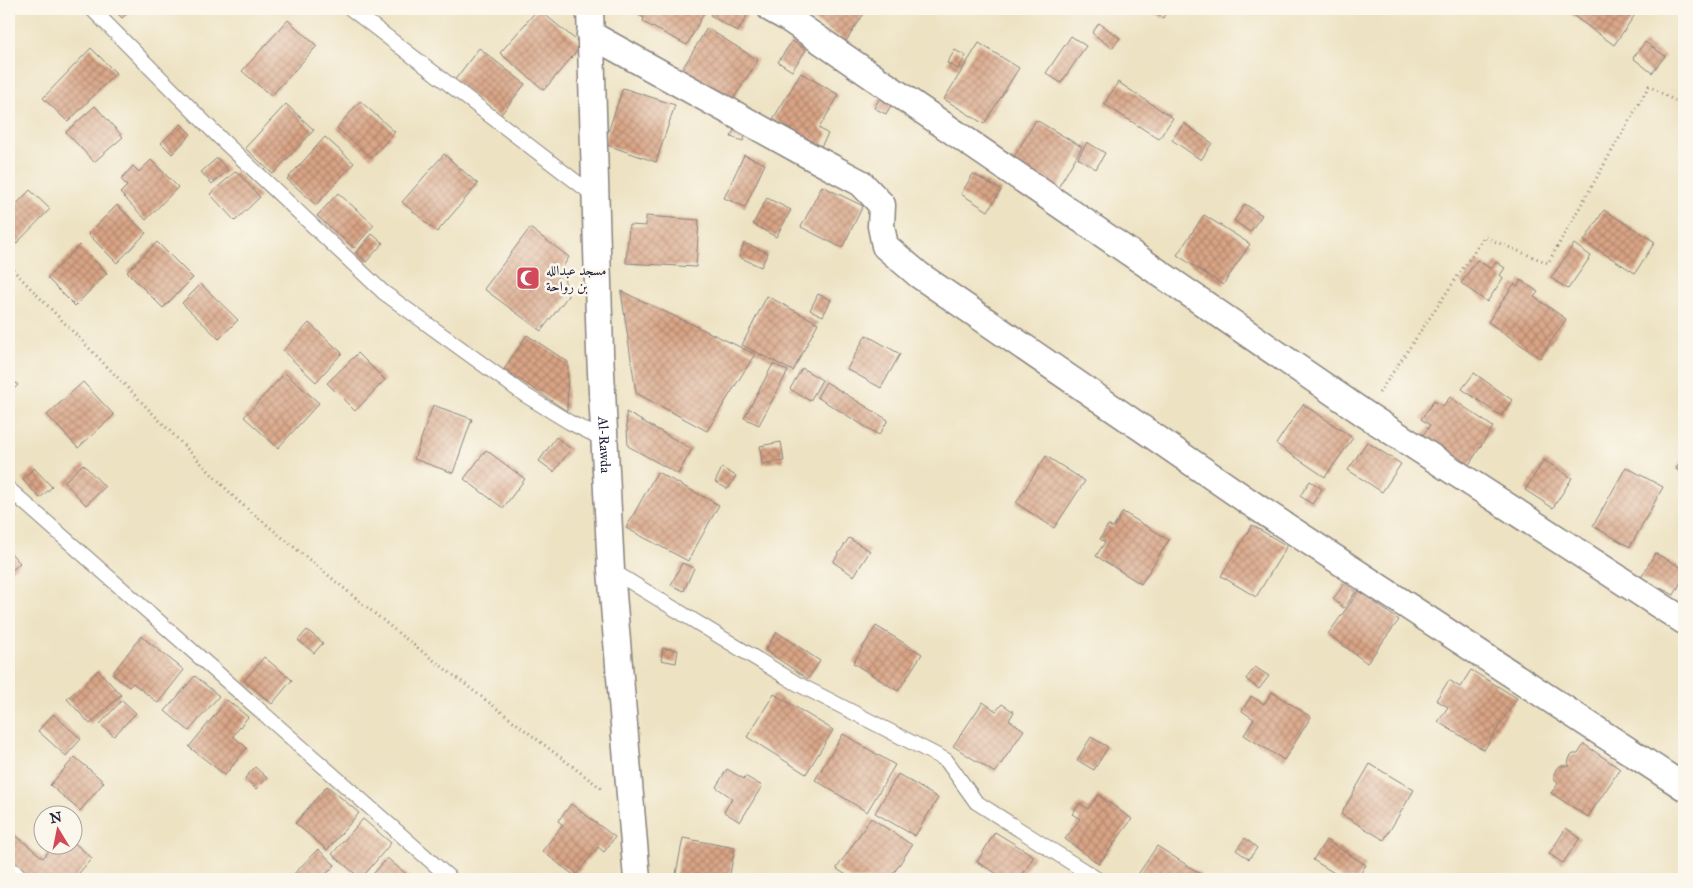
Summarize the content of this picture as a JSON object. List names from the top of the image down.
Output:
{
  "streets": {
    "street": ["Al-Rawda"]
  },
  "places": {
    "mosque": ["مسجد عبدالله بن رواحة"]
  },
  "north": "top"
}
